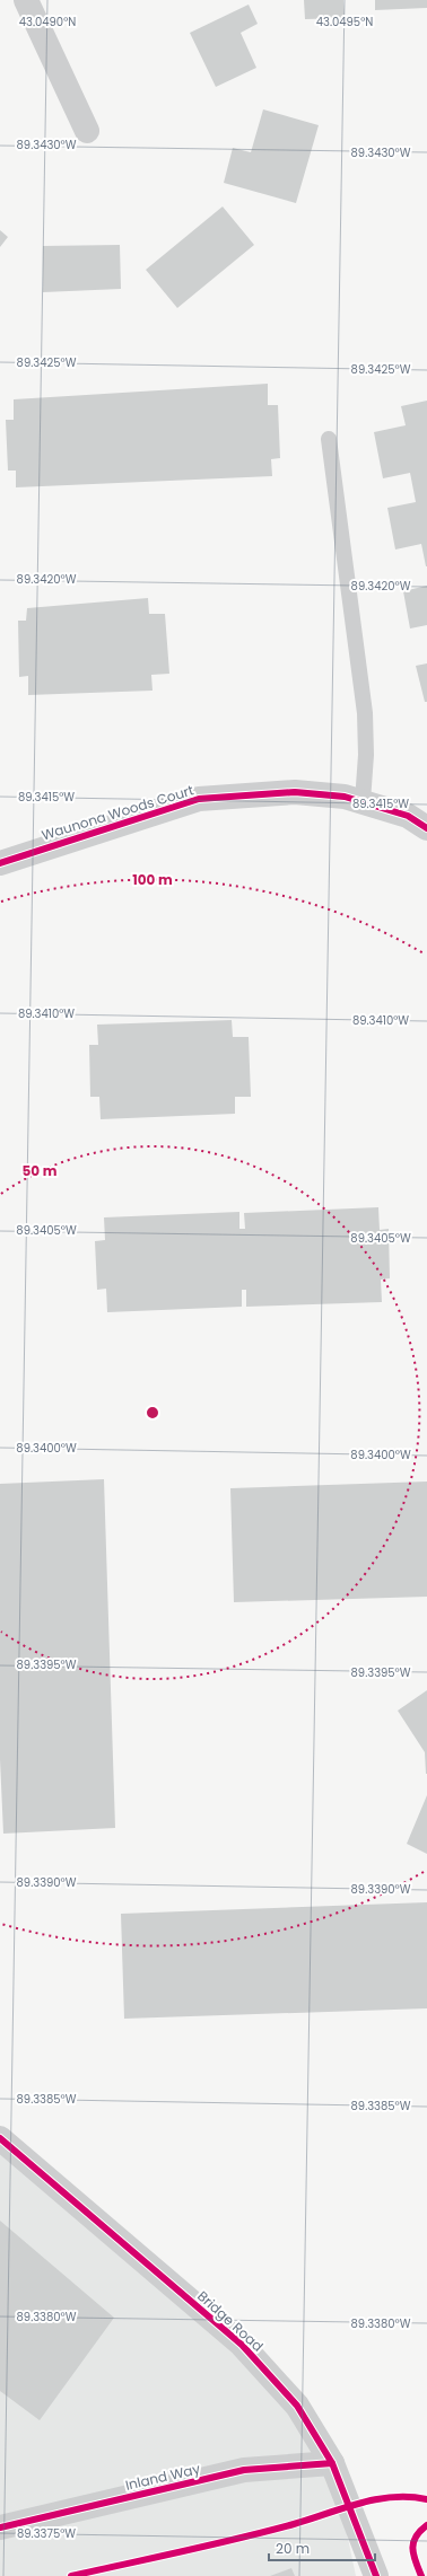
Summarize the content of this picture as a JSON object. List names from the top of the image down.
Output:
{
  "streets": {
    "street": ["Waunona Woods Court", "Bridge Road", "Inland Way"]
  },
  "crossings": [
    ["Bridge Road", "Inland Way"]
  ],
  "scale_bar": "20 m",
  "coordinates": [
    "43.0490°N",
    "43.0495°N",
    "89.3430°W",
    "89.3425°W",
    "89.3420°W",
    "89.3415°W",
    "89.3410°W",
    "89.3405°W",
    "89.3400°W",
    "89.3395°W",
    "89.3390°W",
    "89.3385°W",
    "89.3380°W",
    "89.3375°W"
  ],
  "rings": ["100 m", "50 m"]
}
